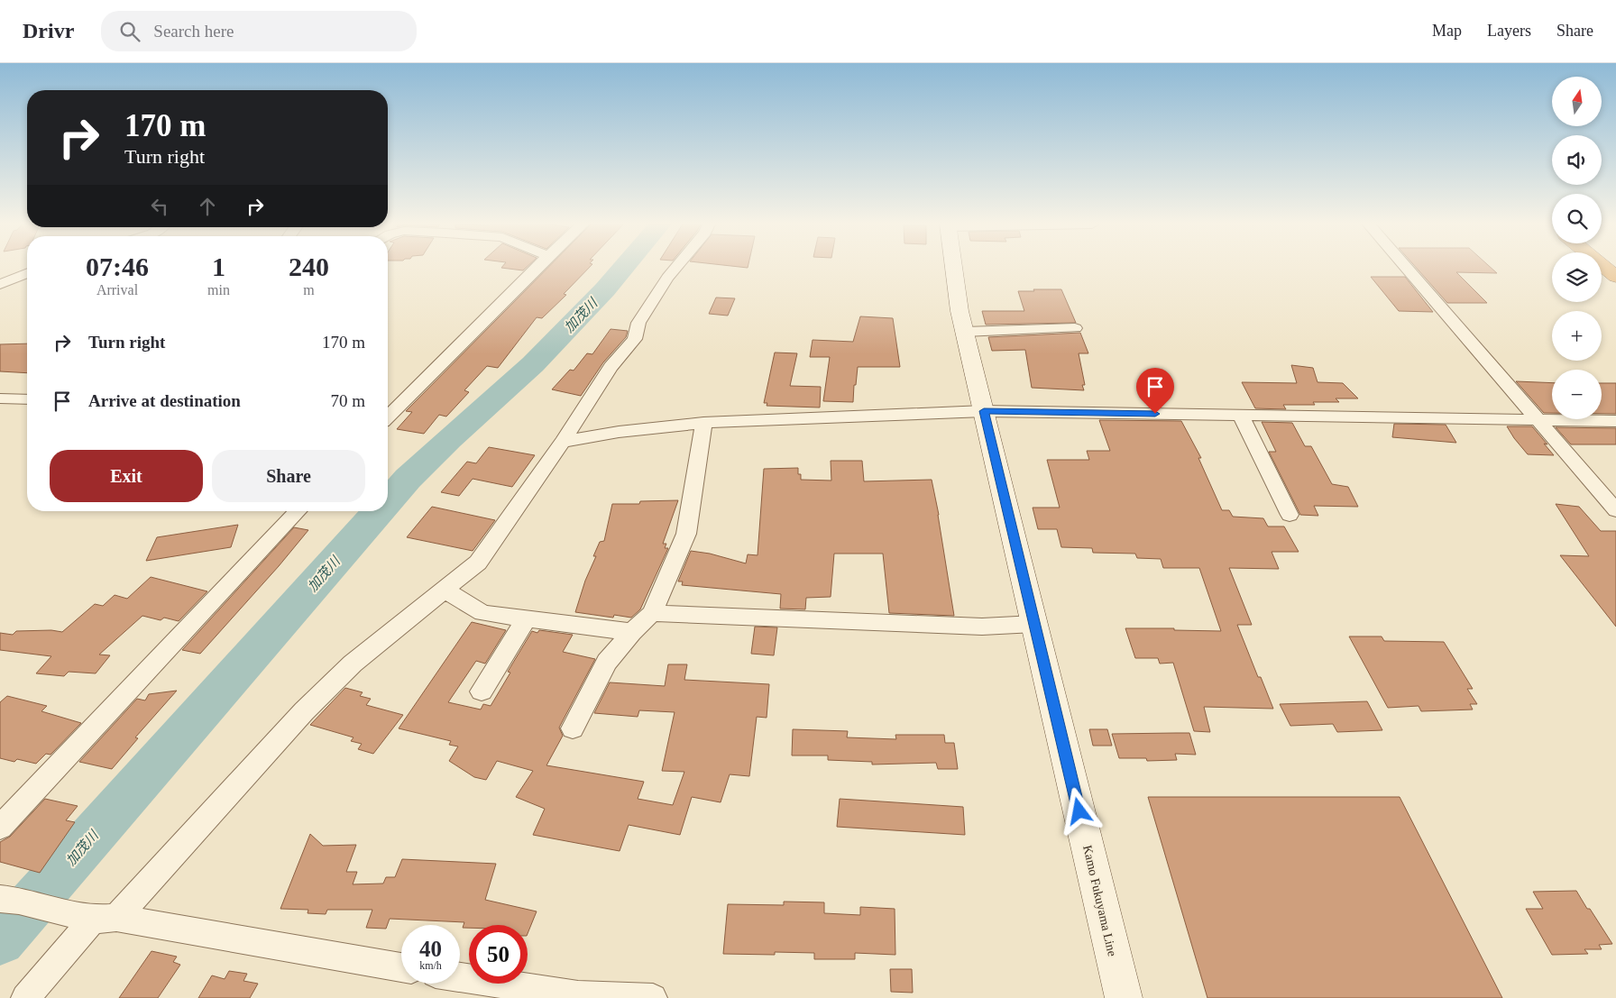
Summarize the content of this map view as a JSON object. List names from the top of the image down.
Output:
{
  "streets": {
    "main road": ["Kamo Fukuyama Line"]
  },
  "water": ["加茂川"],
  "north": "top",
  "page": {
    "header": "Drivr",
    "search": "Search here",
    "nav": ["Map", "Layers", "Share"],
    "map_buttons": ["+", "−"],
    "turn": ["170 m", "Turn right"],
    "eta": [
      "07:46",
      "Arrival",
      "1",
      "min",
      "240",
      "m"
    ],
    "list": [
      {
        "name": "Turn right",
        "value": "170 m"
      },
      {
        "name": "Arrive at destination",
        "value": "70 m"
      }
    ],
    "buttons": ["Exit", "Share"],
    "speed": "40 km/h",
    "limit": "50"
  }
}
